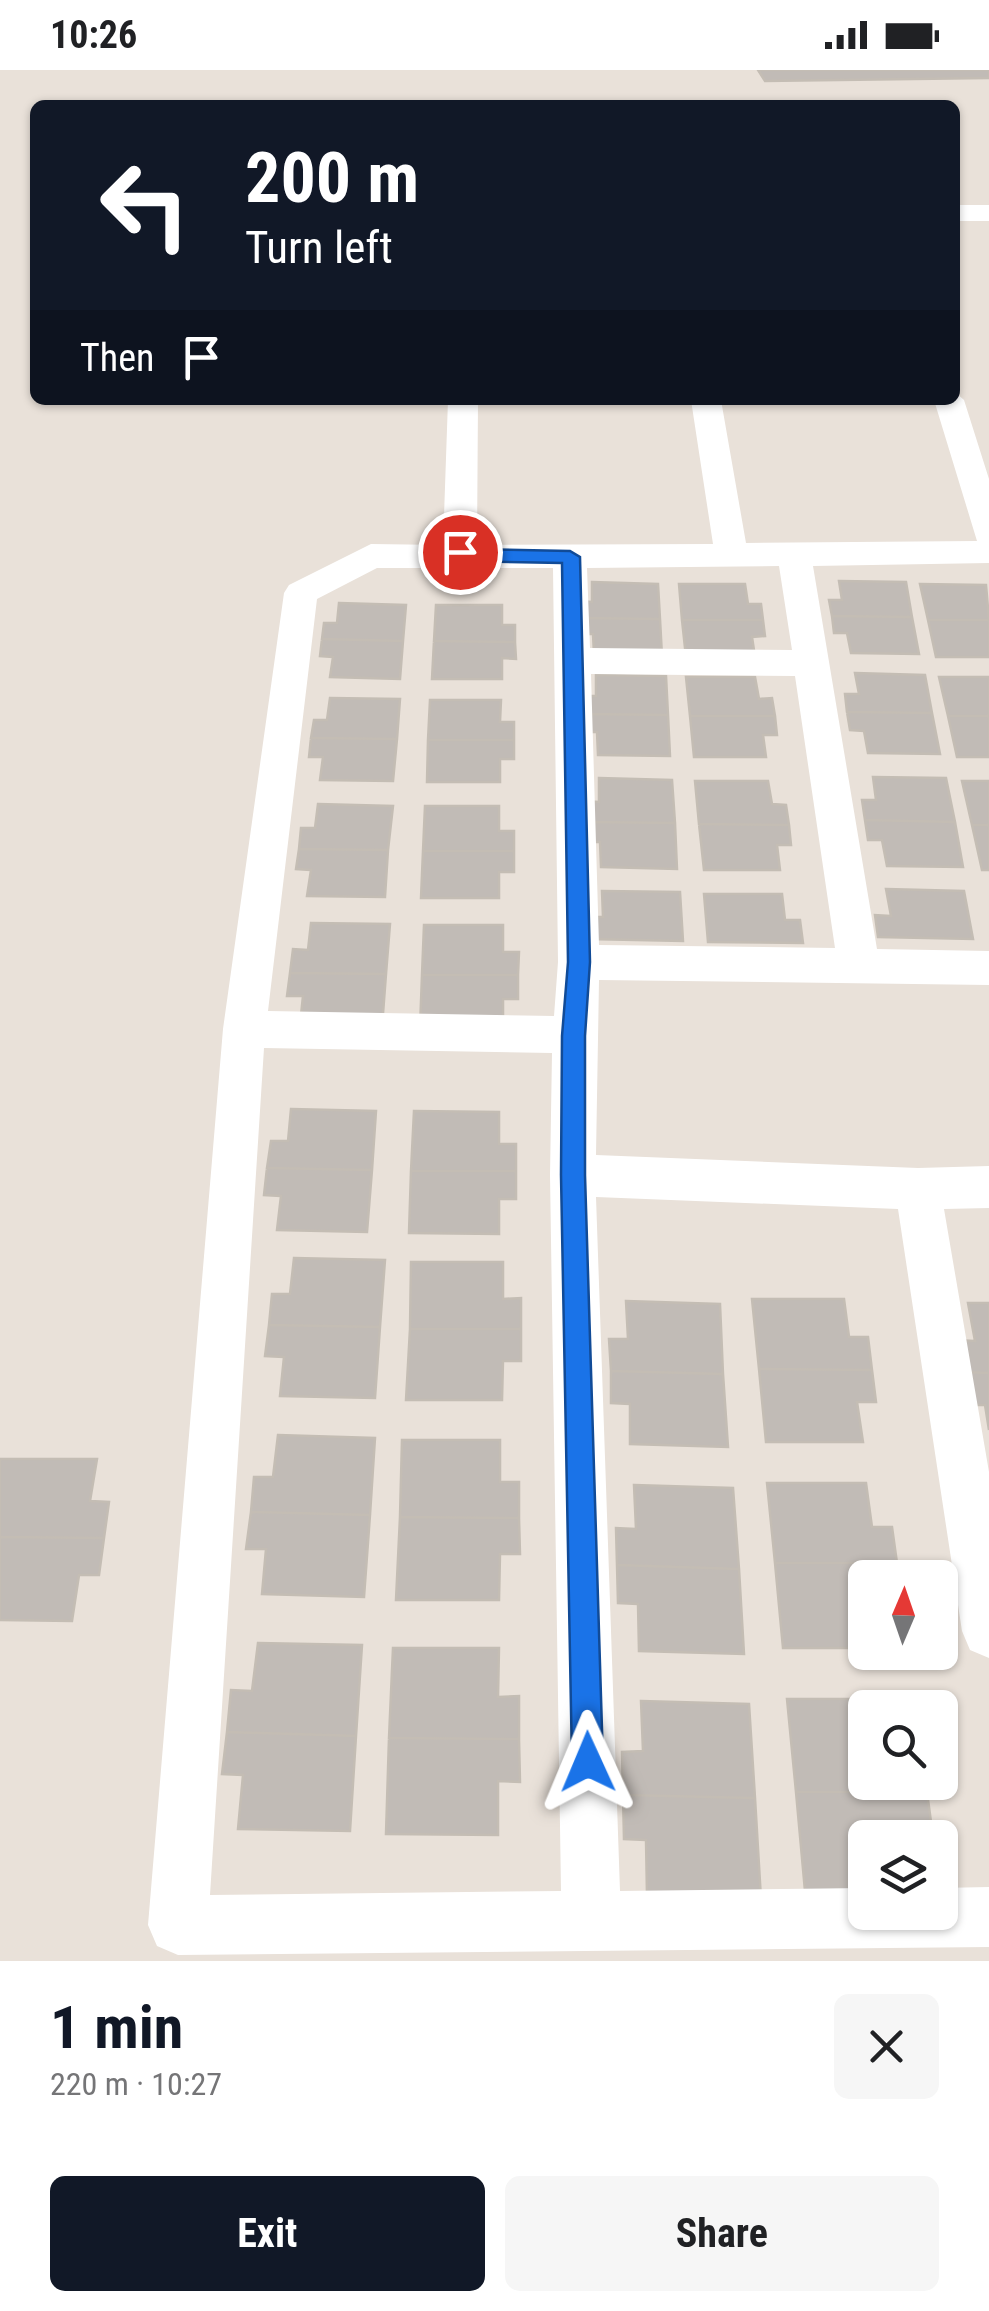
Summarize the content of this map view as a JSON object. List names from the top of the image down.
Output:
{
  "north": "top",
  "page": {
    "status": "10:26",
    "turn": ["200 m", "Turn left"],
    "then": "Then",
    "heading": ["1 min", "220 m · 10:27"],
    "buttons": ["Exit", "Share"]
  }
}
